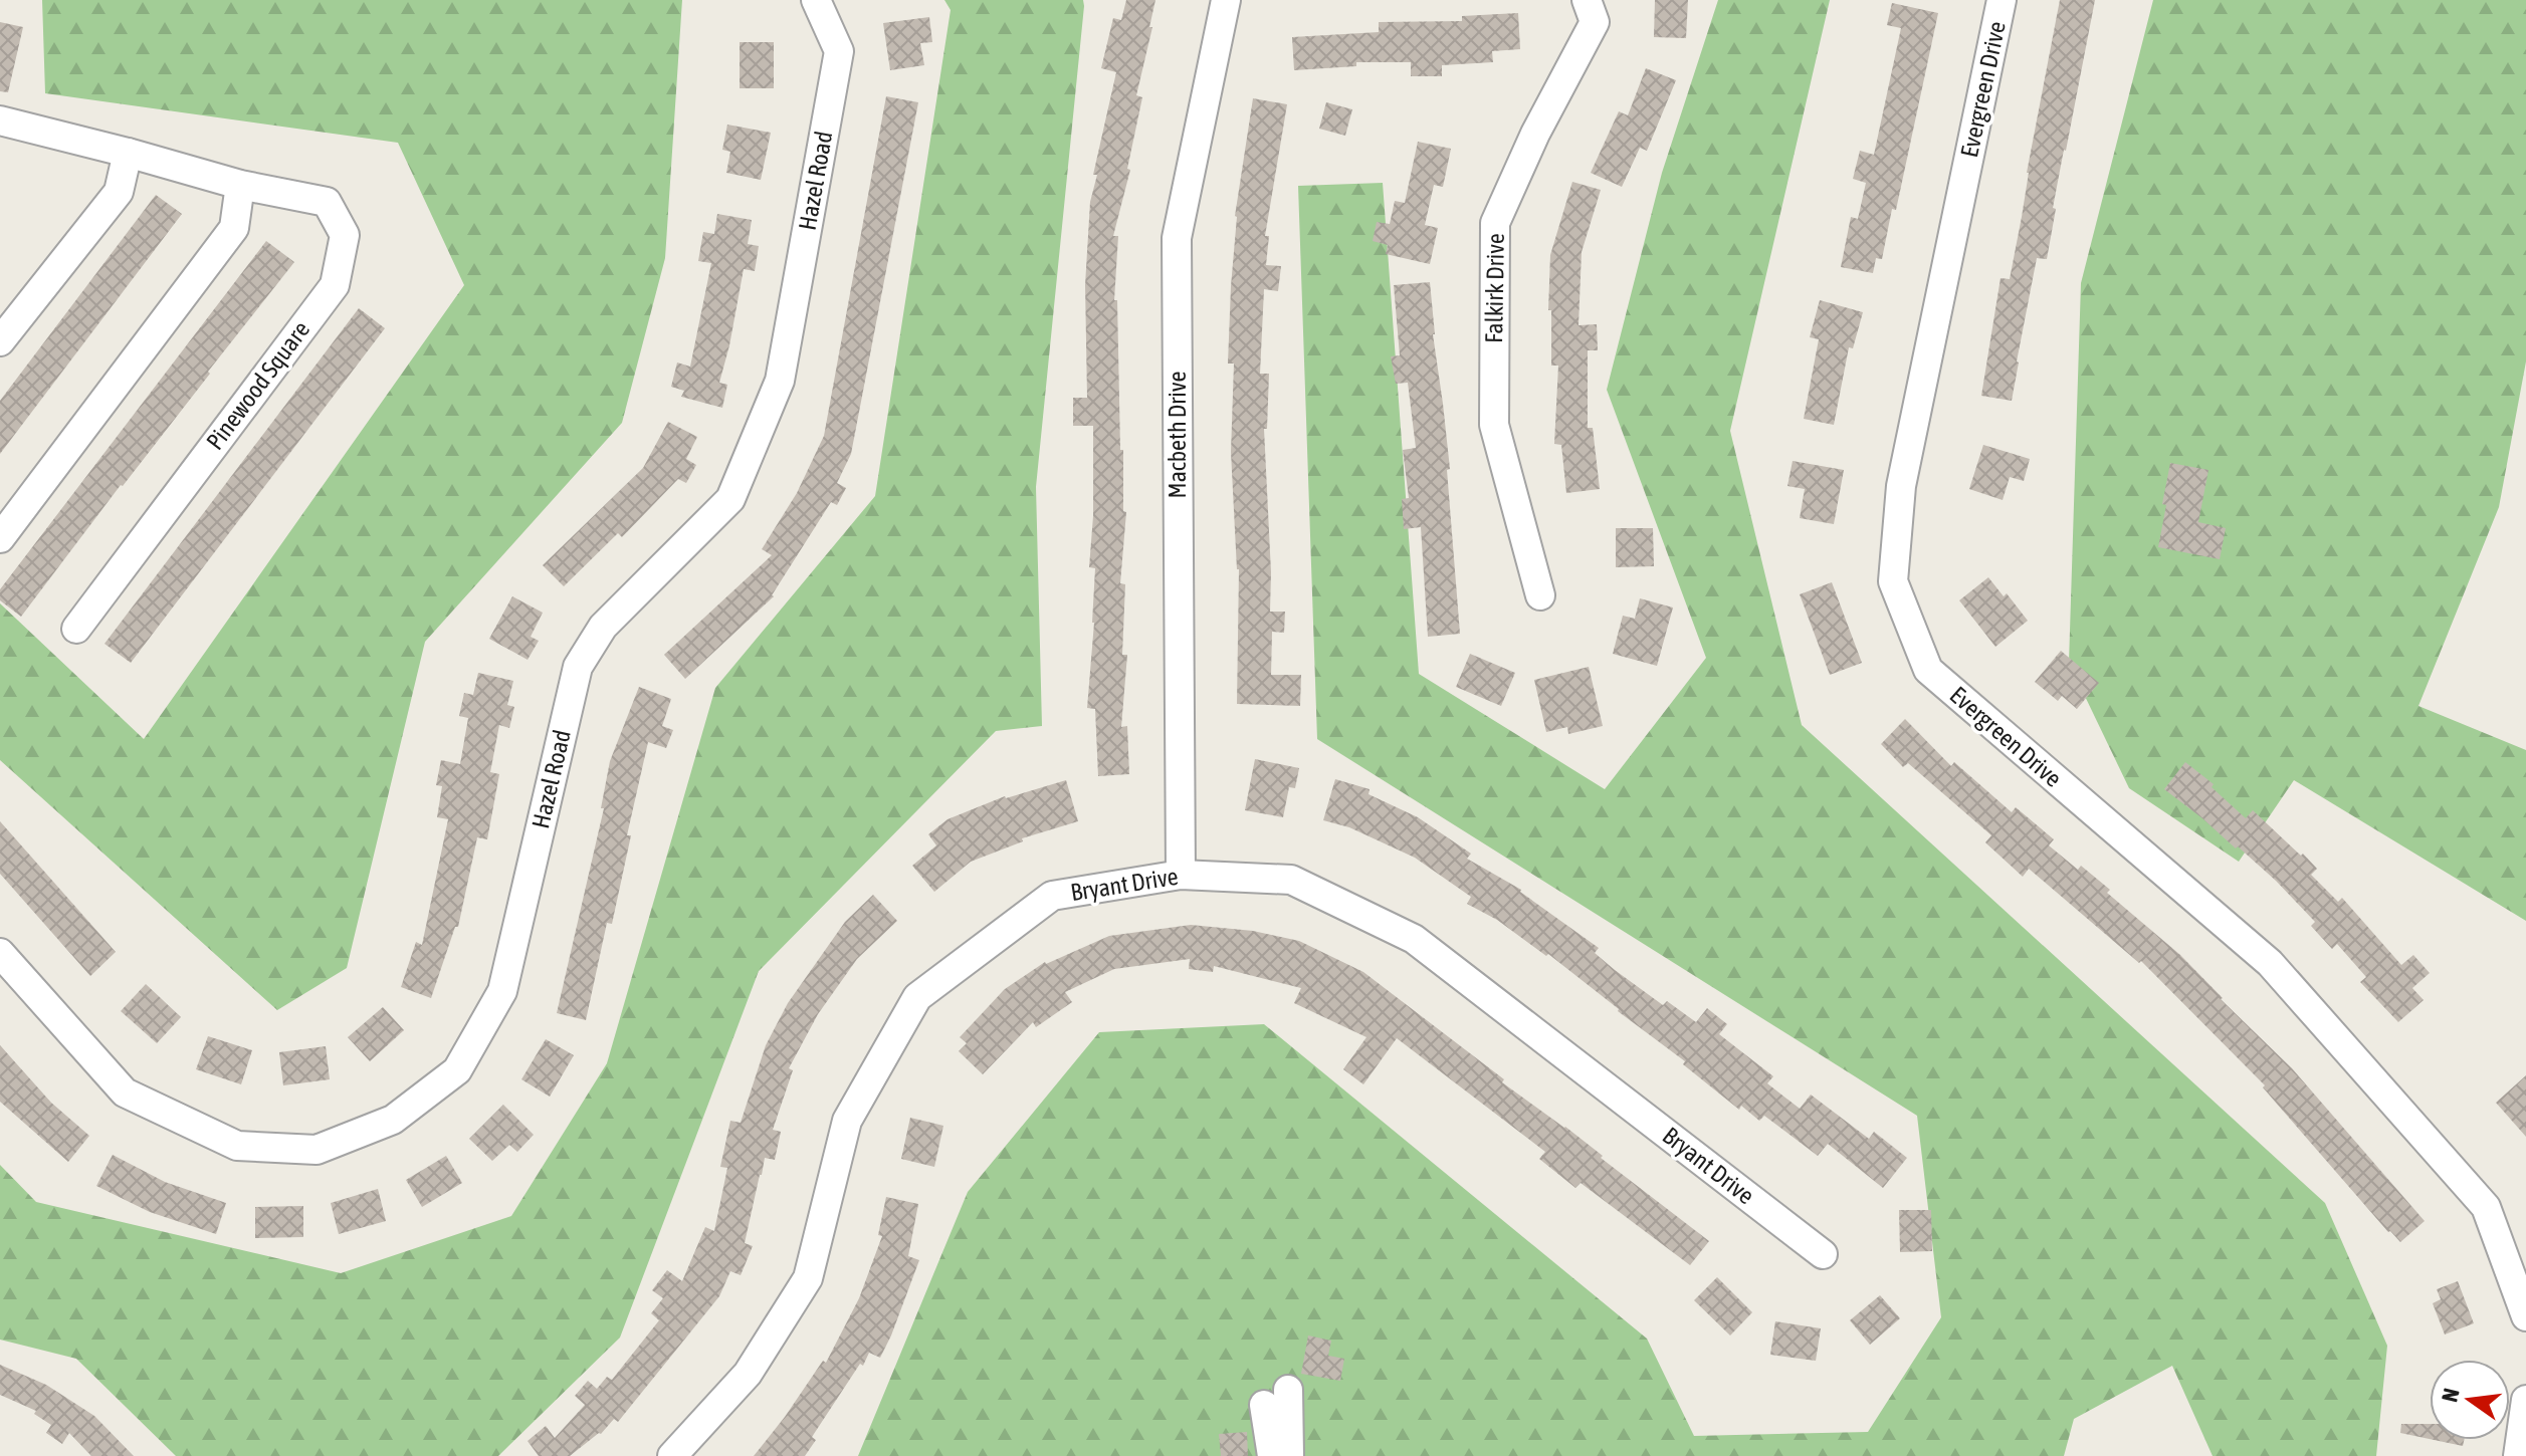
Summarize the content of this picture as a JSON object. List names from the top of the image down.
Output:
{
  "streets": {
    "street": [
      "Evergreen Drive",
      "Hazel Road",
      "Falkirk Drive",
      "Pinewood Square",
      "Macbeth Drive",
      "Bryant Drive"
    ]
  },
  "crossings": [
    ["Macbeth Drive", "Bryant Drive"]
  ],
  "north": "left"
}
